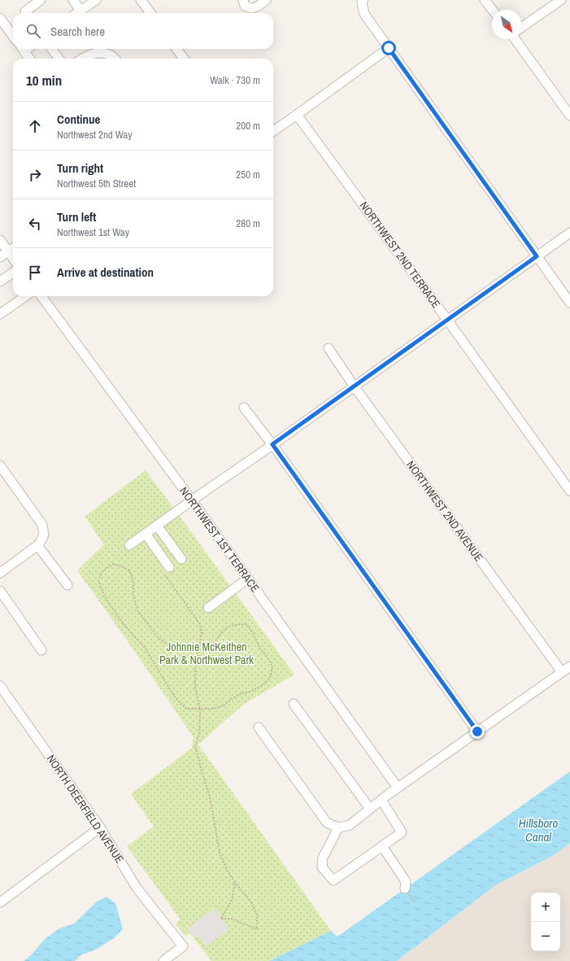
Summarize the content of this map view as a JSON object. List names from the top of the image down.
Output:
{
  "streets": {
    "street": [
      "NORTHWEST 2ND TERRACE",
      "NORTHWEST 2ND AVENUE",
      "NORTHWEST 1ST TERRACE",
      "NORTH DEERFIELD AVENUE"
    ]
  },
  "water": ["Hillsboro Canal"],
  "parks": ["Johnnie McKeithen Park & Northwest Park"],
  "north": "bottom right",
  "page": {
    "search": "Search here",
    "heading": ["10 min", "Walk · 730 m"],
    "list": [
      ["Continue", "Northwest 2nd Way", "200 m"],
      ["Turn right", "Northwest 5th Street", "250 m"],
      ["Turn left", "Northwest 1st Way", "280 m"],
      "Arrive at destination"
    ],
    "map_buttons": ["+", "−"]
  }
}
